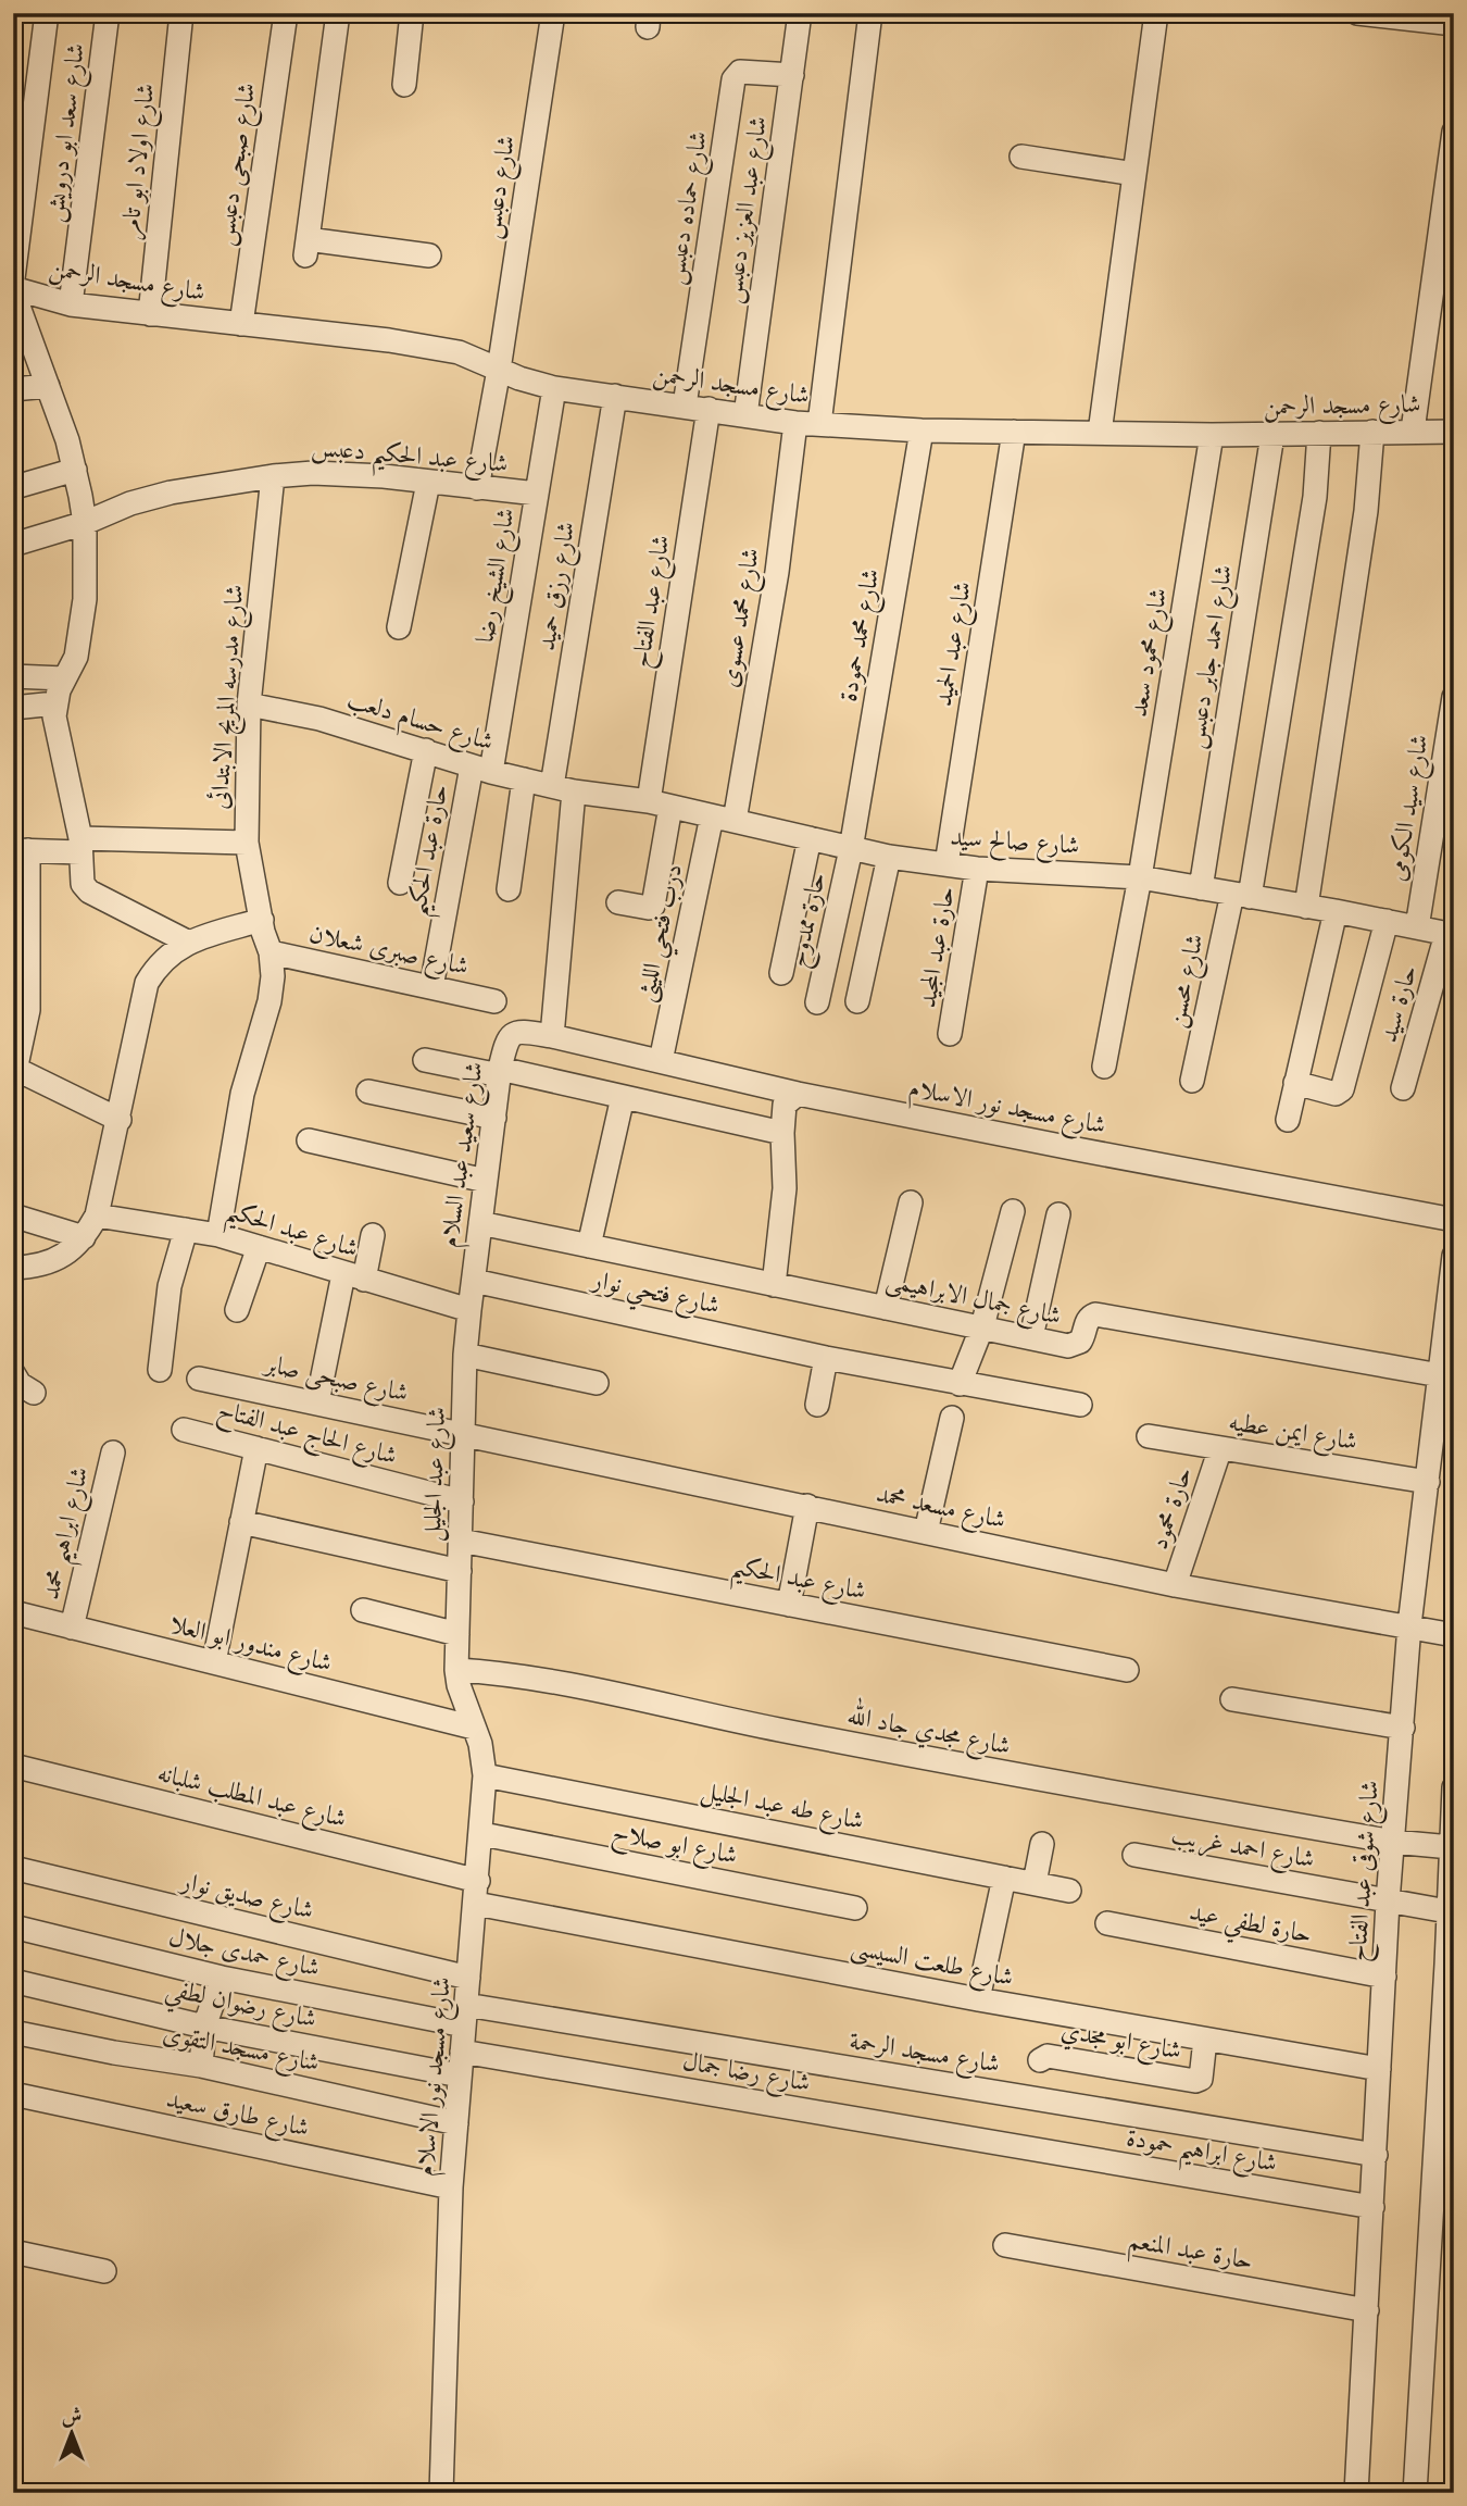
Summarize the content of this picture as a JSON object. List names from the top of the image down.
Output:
{
  "streets": {
    "street": [
      "شارع سعد ابو درويش",
      "شارع اولاد ابو تامر",
      "شارع صبحى دعبس",
      "شارع دعبس",
      "شارع حماده دعبس",
      "شارع عبد العزيز دعبس",
      "شارع مسجد الرحمن",
      "شارع عبد الحكيم دعبس",
      "شارع الشيخ رضا",
      "شارع رزق حميد",
      "شارع عبد الفتاح",
      "شارع محمد عسوى",
      "شارع محمد حمودة",
      "شارع عبد الحميد",
      "شارع محمود سعد",
      "شارع احمد جابر دعبس",
      "شارع مدرسه المريج الابتدائى",
      "شارع حسام دلعب",
      "شارع سيد الكومى",
      "شارع صالح سيد",
      "حارة عبد الحكيم",
      "حارة ممدوح",
      "درب فتحي الليثى",
      "حارة عبد المجيد",
      "شارع صبرى شعلان",
      "شارع محسن",
      "حارة سيد",
      "شارع مسجد نور الاسلام",
      "شارع سعيد عبد السلام",
      "شارع عبد الحكيم",
      "شارع فتحي نوار",
      "شارع جمال الابراهيمى",
      "شارع صبحى صابر",
      "شارع ايمن عطيه",
      "شارع الحاج عبد الفتاح",
      "شارع عبد الجليل",
      "شارع مسعد محمد",
      "حارة محمود",
      "شارع ابراهيم محمد",
      "شارع مندور ابو العلا",
      "شارع مجدي جاد الله",
      "شارع عبد المطلب شلبانه",
      "شارع طه عبد الجليل",
      "شارع ابو صلاح",
      "شارع احمد غريب",
      "شارع شوقى عبد الفتاح",
      "شارع صديق نوار",
      "حارة لطفي عيد",
      "شارع حمدى جلال",
      "شارع طلعت السيسى",
      "شارع رضوان لطفي",
      "شارع ابو مجدي",
      "شارع مسجد التقوى",
      "شارع مسجد الرحمة",
      "شارع رضا جمال",
      "شارع طارق سعيد",
      "شارع ابراهيم حمودة",
      "حارة عبد المنعم"
    ]
  },
  "crossings": [
    ["شارع سعد ابو درويش", "شارع مسجد الرحمن"],
    ["شارع اولاد ابو تامر", "شارع مسجد الرحمن"],
    ["شارع صبحى دعبس", "شارع مسجد الرحمن"],
    ["شارع دعبس", "شارع مسجد الرحمن"],
    ["شارع حماده دعبس", "شارع عبد العزيز دعبس"],
    ["شارع حماده دعبس", "شارع مسجد الرحمن"],
    ["شارع عبد العزيز دعبس", "شارع مسجد الرحمن"],
    ["شارع مسجد الرحمن", "شارع الشيخ رضا"],
    ["شارع مسجد الرحمن", "شارع رزق حميد"],
    ["شارع مسجد الرحمن", "شارع عبد الفتاح"],
    ["شارع مسجد الرحمن", "شارع محمد عسوى"],
    ["شارع مسجد الرحمن", "شارع محمد حمودة"],
    ["شارع مسجد الرحمن", "شارع عبد الحميد"],
    ["شارع مسجد الرحمن", "شارع محمود سعد"],
    ["شارع مسجد الرحمن", "شارع احمد جابر دعبس"],
    ["شارع مسجد الرحمن", "شارع محسن"],
    ["شارع عبد الحكيم دعبس", "شارع الشيخ رضا"],
    ["شارع عبد الحكيم دعبس", "شارع مدرسه المريج الابتدائى"],
    ["شارع الشيخ رضا", "شارع حسام دلعب"],
    ["شارع الشيخ رضا", "حارة عبد الحكيم"],
    ["شارع رزق حميد", "شارع حسام دلعب"],
    ["شارع رزق حميد", "شارع صالح سيد"],
    ["شارع رزق حميد", "شارع مسجد نور الاسلام"],
    ["شارع رزق حميد", "شارع سعيد عبد السلام"],
    ["شارع عبد الفتاح", "شارع صالح سيد"],
    ["شارع محمد عسوى", "شارع صالح سيد"],
    ["شارع محمد حمودة", "شارع صالح سيد"],
    ["شارع محمد حمودة", "حارة ممدوح"],
    ["شارع عبد الحميد", "شارع صالح سيد"],
    ["شارع محمود سعد", "شارع صالح سيد"],
    ["شارع احمد جابر دعبس", "شارع صالح سيد"],
    ["شارع مدرسه المريج الابتدائى", "شارع حسام دلعب"],
    ["شارع مدرسه المريج الابتدائى", "شارع صبرى شعلان"],
    ["شارع مدرسه المريج الابتدائى", "شارع عبد الحكيم"],
    ["شارع حسام دلعب", "شارع صالح سيد"],
    ["شارع حسام دلعب", "حارة عبد الحكيم"],
    ["شارع سيد الكومى", "شارع صالح سيد"],
    ["شارع صالح سيد", "حارة ممدوح"],
    ["شارع صالح سيد", "درب فتحي الليثى"],
    ["شارع صالح سيد", "حارة عبد المجيد"],
    ["شارع صالح سيد", "شارع محسن"],
    ["شارع صالح سيد", "حارة سيد"],
    ["حارة عبد الحكيم", "شارع صبرى شعلان"],
    ["درب فتحي الليثى", "شارع مسجد نور الاسلام"],
    ["شارع مسجد نور الاسلام", "شارع سعيد عبد السلام"],
    ["شارع مسجد نور الاسلام", "شارع عبد الجليل"],
    ["شارع مسجد نور الاسلام", "شارع مندور ابو العلا"],
    ["شارع مسجد نور الاسلام", "شارع مجدي جاد الله"],
    ["شارع مسجد نور الاسلام", "شارع عبد المطلب شلبانه"],
    ["شارع مسجد نور الاسلام", "شارع طه عبد الجليل"],
    ["شارع مسجد نور الاسلام", "شارع ابو صلاح"],
    ["شارع مسجد نور الاسلام", "شارع صديق نوار"],
    ["شارع مسجد نور الاسلام", "شارع حمدى جلال"],
    ["شارع مسجد نور الاسلام", "شارع طلعت السيسى"],
    ["شارع مسجد نور الاسلام", "شارع رضوان لطفي"],
    ["شارع مسجد نور الاسلام", "شارع مسجد التقوى"],
    ["شارع مسجد نور الاسلام", "شارع مسجد الرحمة"],
    ["شارع مسجد نور الاسلام", "شارع رضا جمال"],
    ["شارع مسجد نور الاسلام", "شارع طارق سعيد"],
    ["شارع سعيد عبد السلام", "شارع فتحي نوار"],
    ["شارع سعيد عبد السلام", "شارع جمال الابراهيمى"],
    ["شارع سعيد عبد السلام", "شارع عبد الجليل"],
    ["شارع عبد الحكيم", "شارع عبد الجليل"],
    ["شارع فتحي نوار", "شارع عبد الجليل"],
    ["شارع جمال الابراهيمى", "شارع شوقى عبد الفتاح"],
    ["شارع صبحى صابر", "شارع عبد الجليل"],
    ["شارع صبحى صابر", "شارع مسعد محمد"],
    ["شارع ايمن عطيه", "حارة محمود"],
    ["شارع ايمن عطيه", "شارع شوقى عبد الفتاح"],
    ["شارع الحاج عبد الفتاح", "شارع عبد الجليل"],
    ["شارع عبد الجليل", "شارع مسعد محمد"],
    ["شارع عبد الجليل", "شارع مجدي جاد الله"],
    ["شارع مسعد محمد", "حارة محمود"],
    ["شارع مسعد محمد", "شارع شوقى عبد الفتاح"],
    ["شارع ابراهيم محمد", "شارع مندور ابو العلا"],
    ["شارع مجدي جاد الله", "شارع شوقى عبد الفتاح"],
    ["شارع احمد غريب", "شارع شوقى عبد الفتاح"],
    ["شارع شوقى عبد الفتاح", "حارة لطفي عيد"],
    ["شارع شوقى عبد الفتاح", "شارع طلعت السيسى"],
    ["شارع شوقى عبد الفتاح", "شارع مسجد الرحمة"],
    ["شارع شوقى عبد الفتاح", "شارع ابراهيم حمودة"],
    ["شارع شوقى عبد الفتاح", "حارة عبد المنعم"],
    ["شارع حمدى جلال", "شارع مسجد الرحمة"],
    ["شارع طلعت السيسى", "شارع ابو مجدي"],
    ["شارع رضا جمال", "شارع ابراهيم حمودة"]
  ],
  "north": "top"
}
